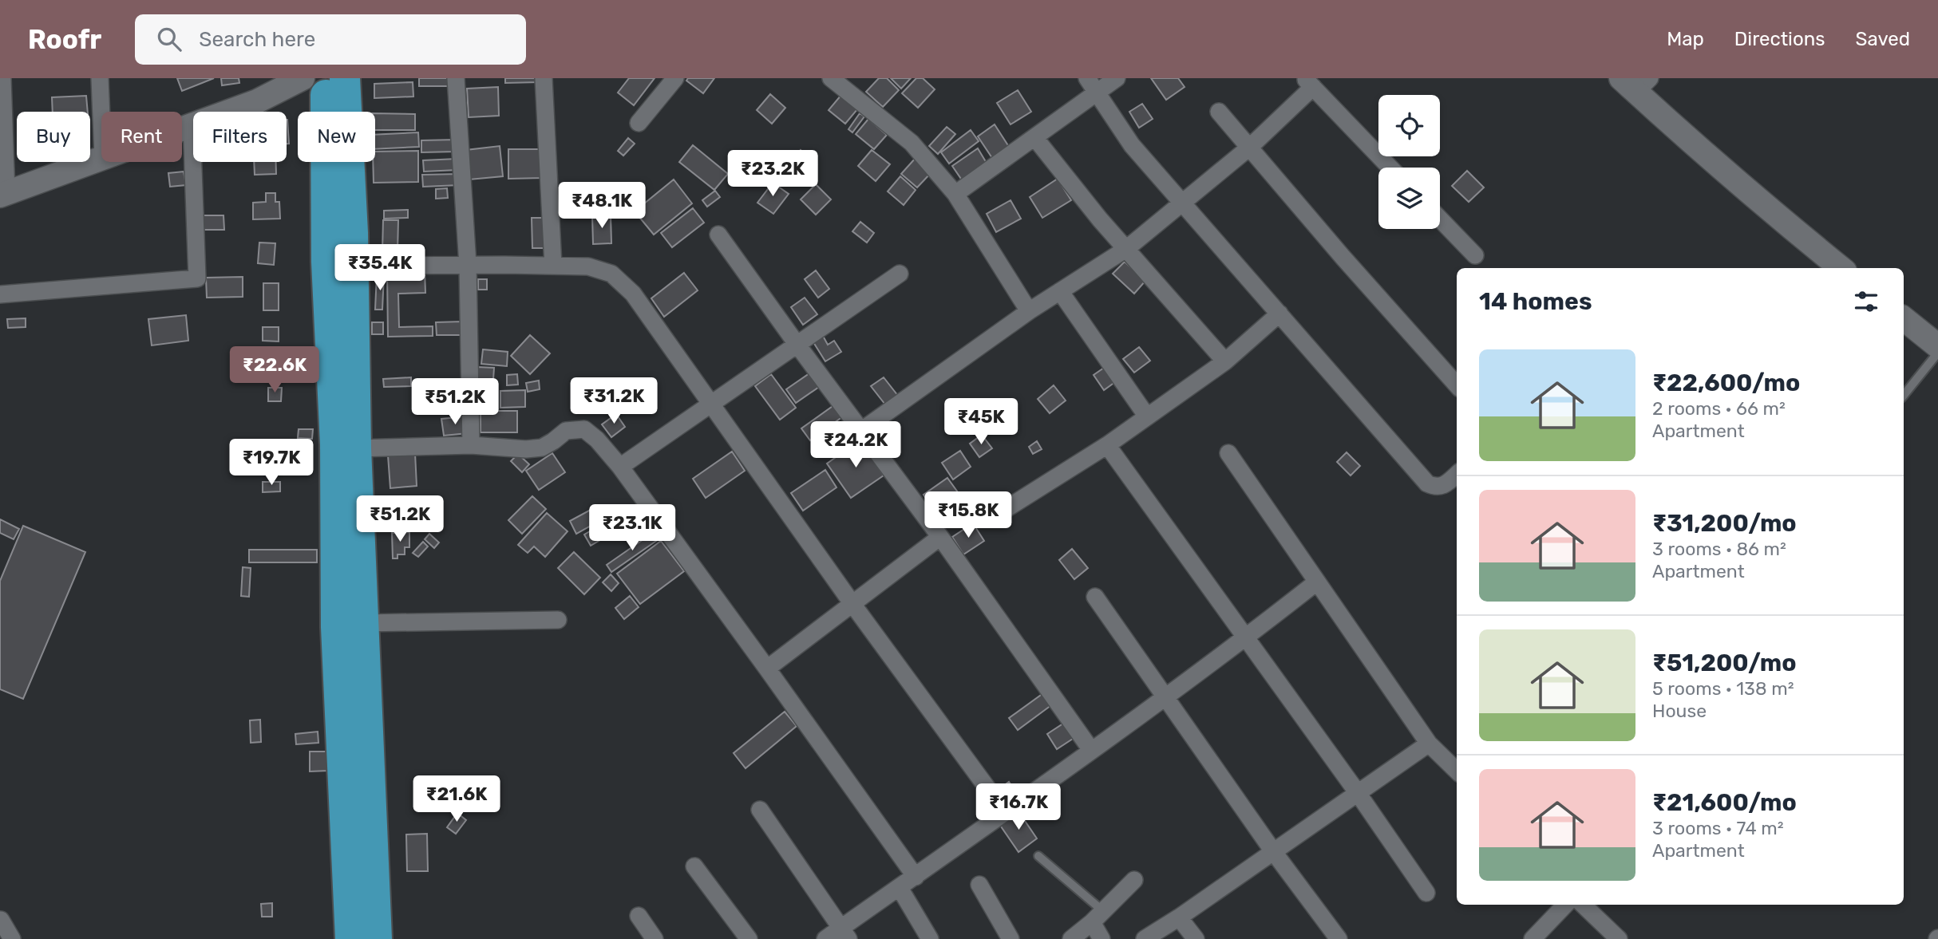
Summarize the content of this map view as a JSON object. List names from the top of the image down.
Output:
{
  "page": {
    "header": "Roofr",
    "search": "Search here",
    "nav": ["Map", "Directions", "Saved"],
    "chip": [
      "Buy",
      "Rent",
      "Filters",
      "New"
    ],
    "price": [
      "₹23.2K",
      "₹48.1K",
      "₹35.4K",
      "₹22.6K",
      "₹31.2K",
      "₹51.2K",
      "₹45K",
      "₹24.2K",
      "₹19.7K",
      "₹15.8K",
      "₹51.2K",
      "₹23.1K",
      "₹21.6K",
      "₹16.7K"
    ],
    "heading": "14 homes",
    "list": [
      {
        "name": "₹22,600/mo",
        "note": "2 rooms · 66 m² · Apartment"
      },
      {
        "name": "₹31,200/mo",
        "note": "3 rooms · 86 m² · Apartment"
      },
      {
        "name": "₹51,200/mo",
        "note": "5 rooms · 138 m² · House"
      },
      {
        "name": "₹21,600/mo",
        "note": "3 rooms · 74 m² · Apartment"
      }
    ]
  }
}
